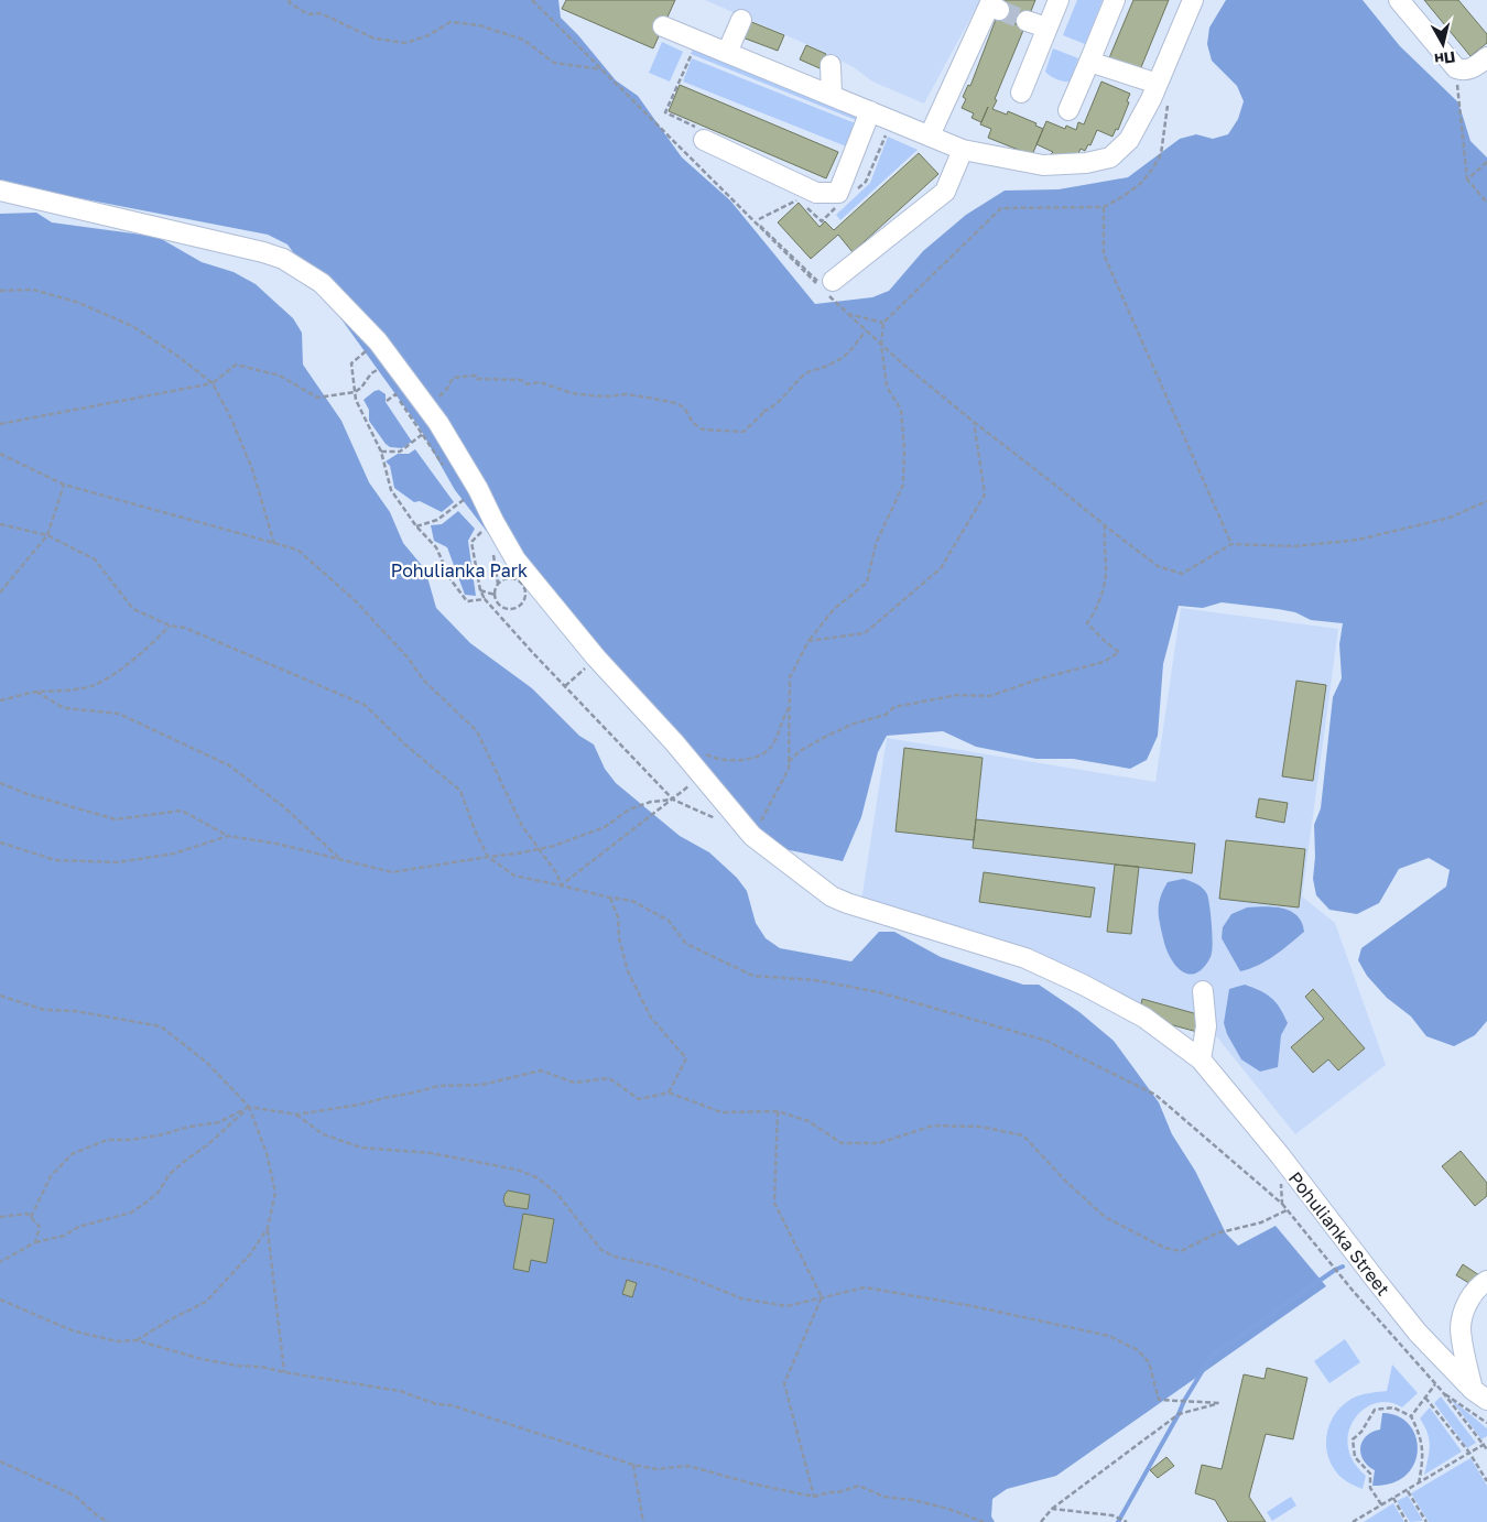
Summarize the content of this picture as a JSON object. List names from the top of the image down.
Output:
{
  "streets": {
    "street": ["Pohulianka Street"]
  },
  "parks": ["Pohulianka Park"],
  "north": "bottom"
}
